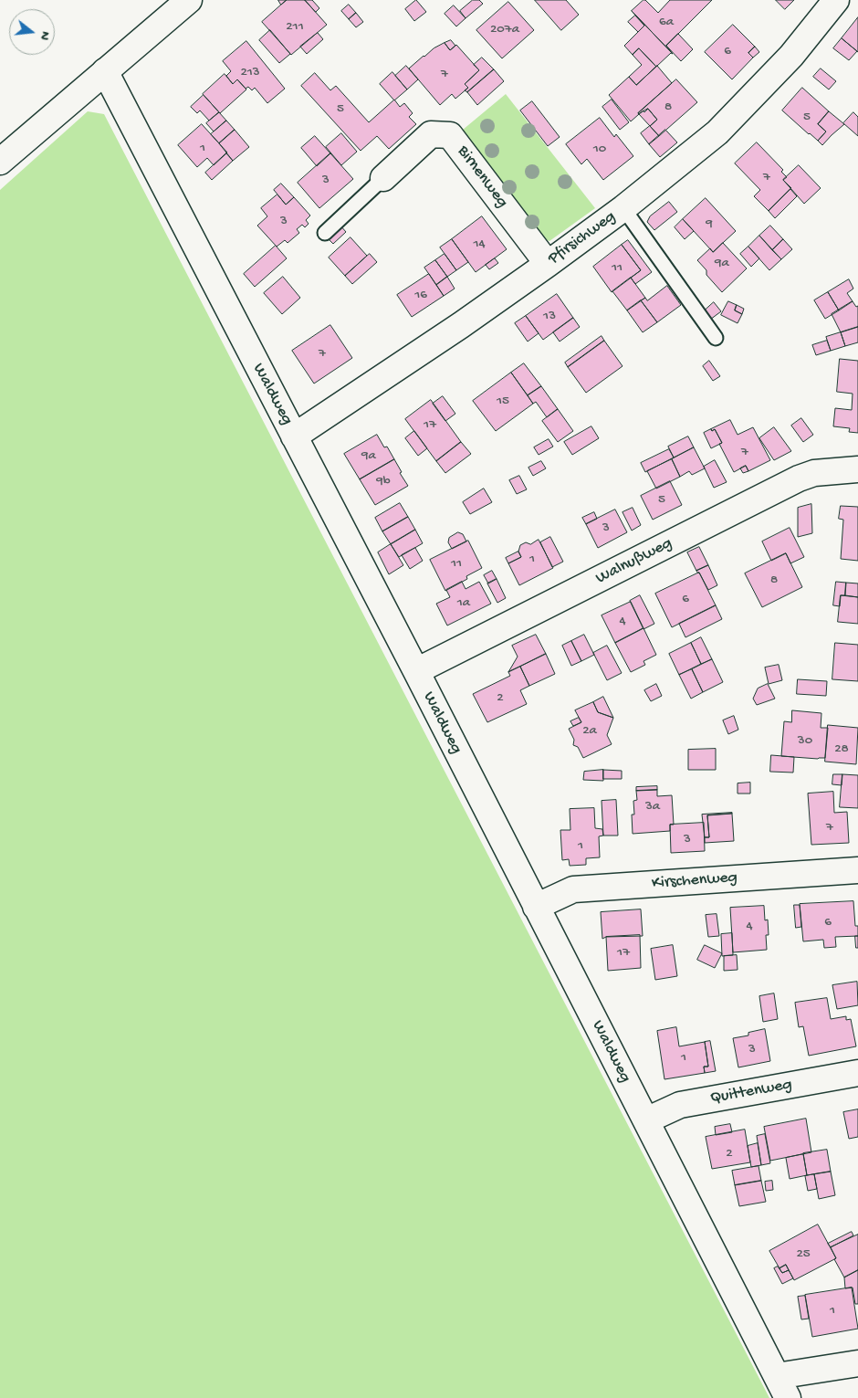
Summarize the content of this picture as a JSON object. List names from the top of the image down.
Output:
{
  "streets": {
    "street": [
      "Birnenweg",
      "Pfirsichweg",
      "Waldweg",
      "Walnußweg",
      "Kirschenweg",
      "Quittenweg"
    ]
  },
  "crossings": [
    ["Birnenweg", "Pfirsichweg"],
    ["Pfirsichweg", "Waldweg"],
    ["Waldweg", "Walnußweg"],
    ["Waldweg", "Kirschenweg"],
    ["Waldweg", "Quittenweg"]
  ],
  "house_numbers": [
    "6a",
    "211",
    "207a",
    "6",
    "213",
    "7",
    "8",
    "5",
    "5",
    "1",
    "10",
    "7",
    "3",
    "3",
    "9",
    "14",
    "9a",
    "11",
    "16",
    "13",
    "7",
    "15",
    "17",
    "7",
    "9a",
    "9b",
    "5",
    "3",
    "1",
    "11",
    "8",
    "6",
    "1a",
    "4",
    "2",
    "2a",
    "30",
    "28",
    "3a",
    "7",
    "3",
    "1",
    "6",
    "4",
    "17",
    "3",
    "1",
    "2",
    "25",
    "1"
  ],
  "north": "right"
}
